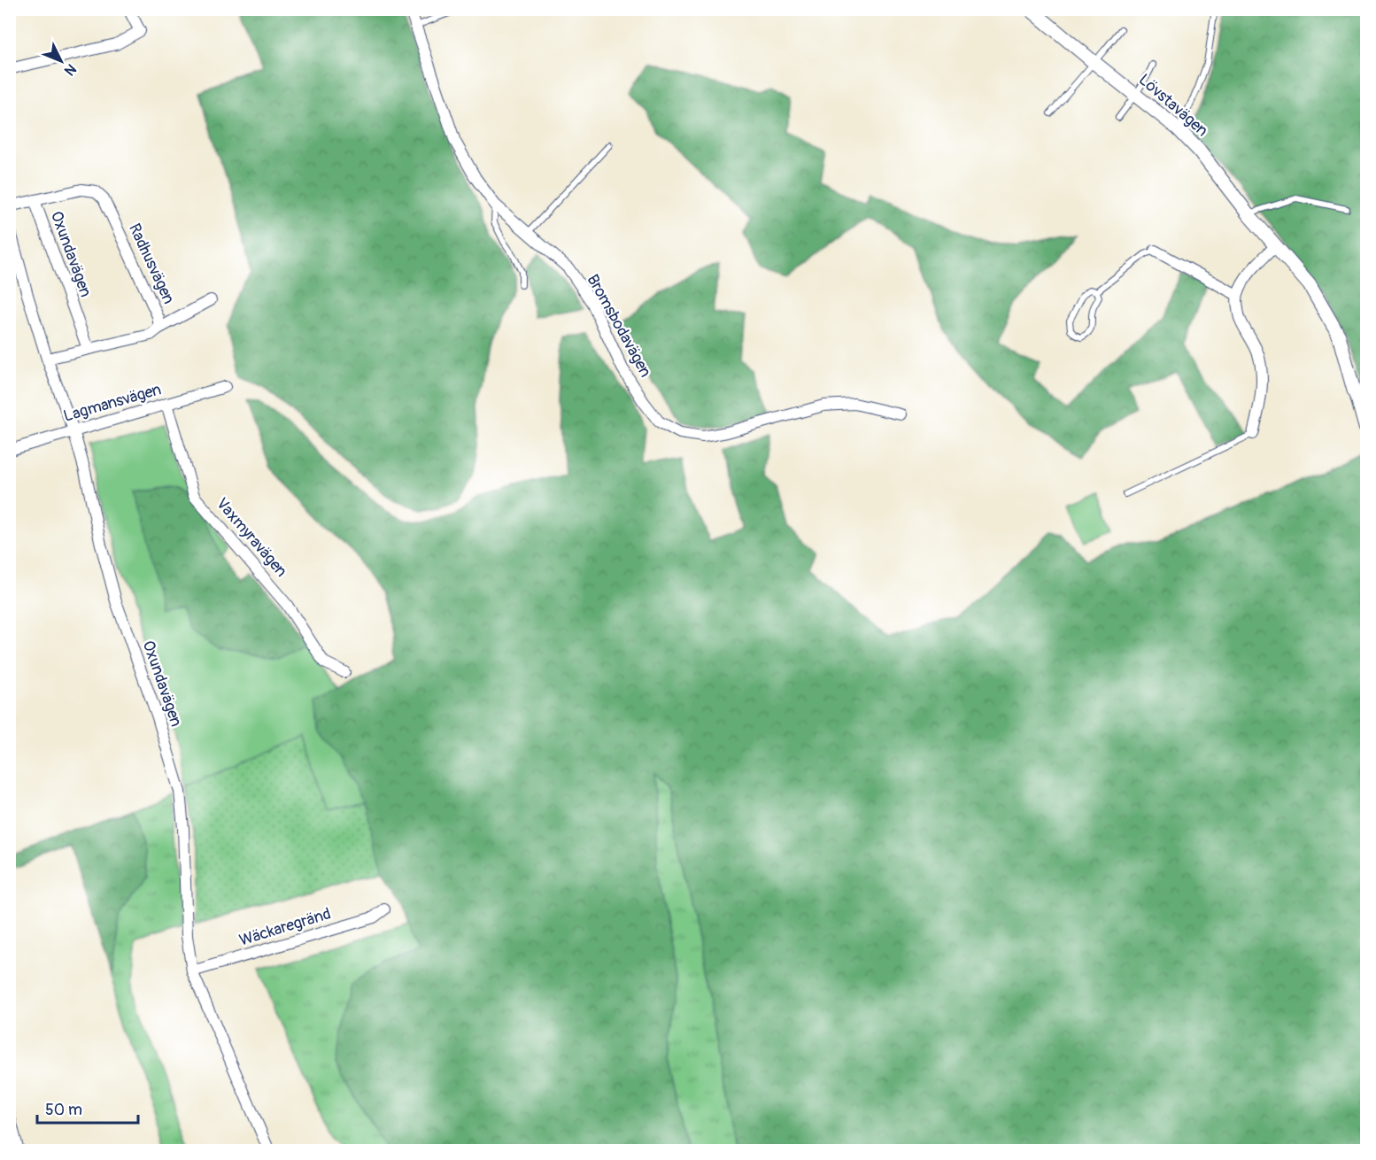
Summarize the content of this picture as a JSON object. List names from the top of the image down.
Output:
{
  "streets": {
    "street": [
      "Lövstavägen",
      "Oxundavägen",
      "Radhusvägen",
      "Bromsbodavägen",
      "Lagmansvägen",
      "Vaxmyravägen",
      "Wäckaregränd"
    ]
  },
  "crossings": [
    ["Oxundavägen", "Radhusvägen"],
    ["Oxundavägen", "Lagmansvägen"],
    ["Oxundavägen", "Wäckaregränd"],
    ["Lagmansvägen", "Vaxmyravägen"]
  ],
  "scale_bar": "50 m",
  "north": "bottom right"
}
